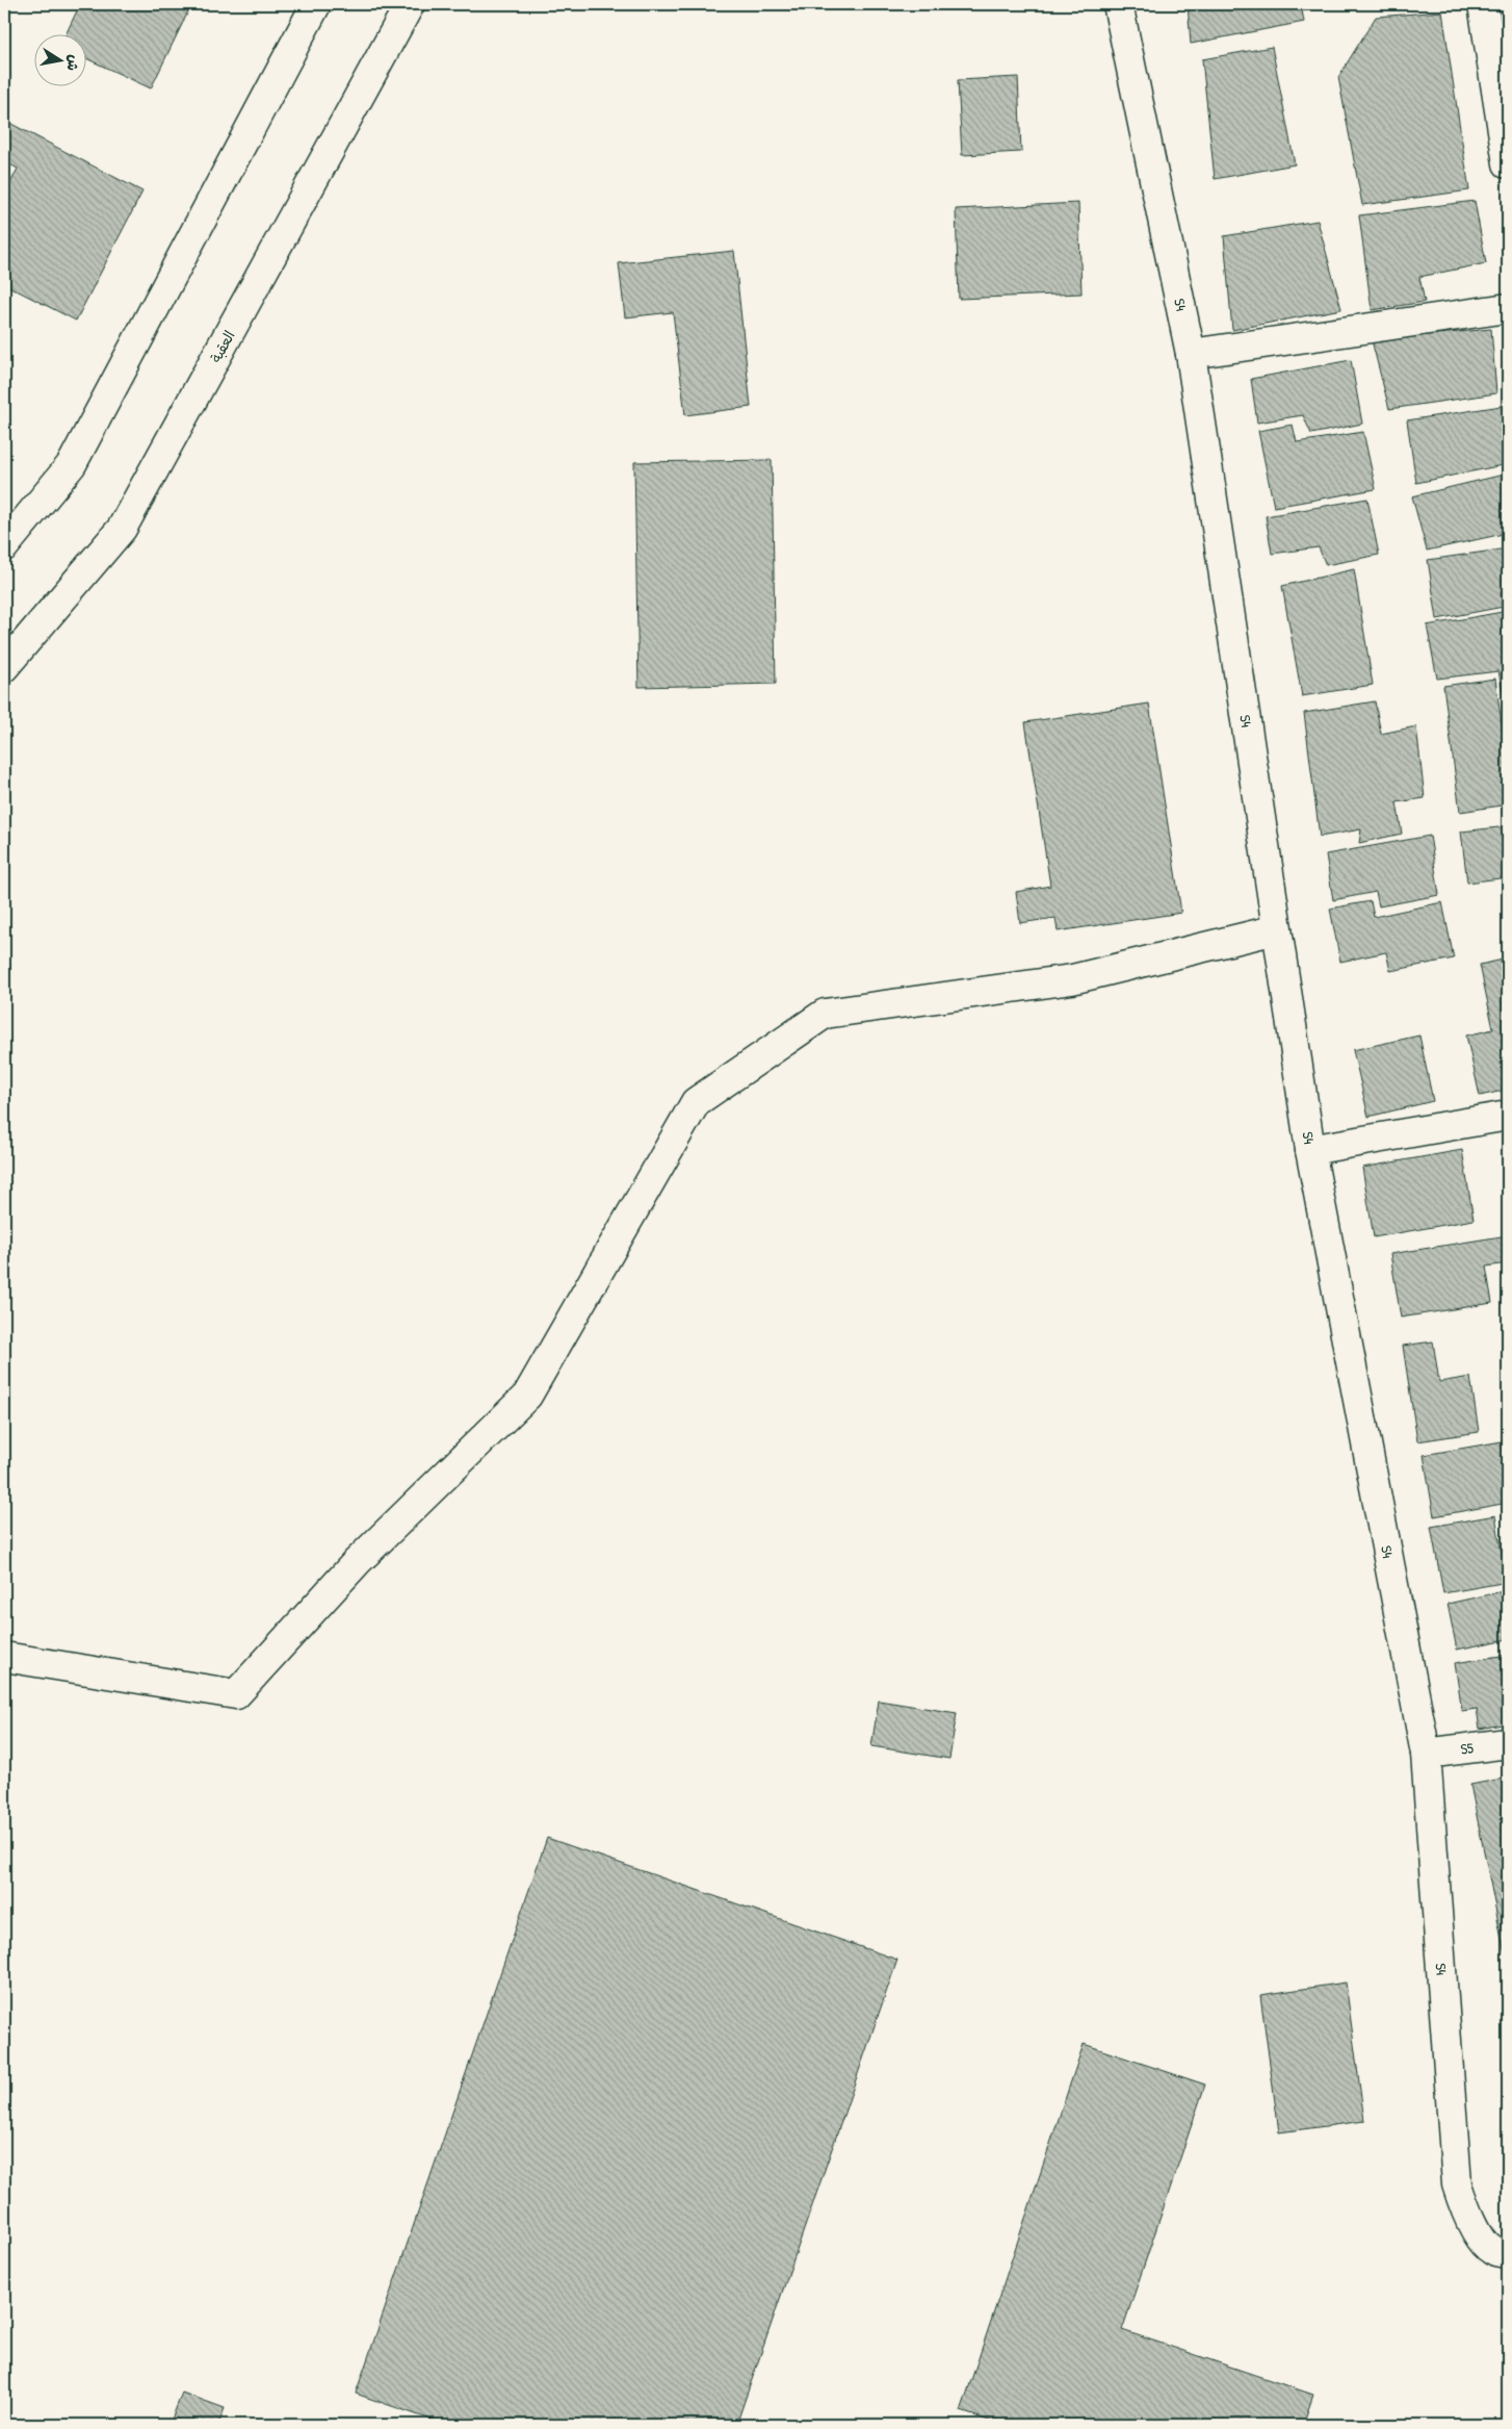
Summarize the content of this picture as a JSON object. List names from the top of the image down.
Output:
{
  "streets": {
    "street": ["S4", "العقبة", "S5"]
  },
  "crossings": [
    ["S4", "S5"]
  ],
  "north": "right"
}
